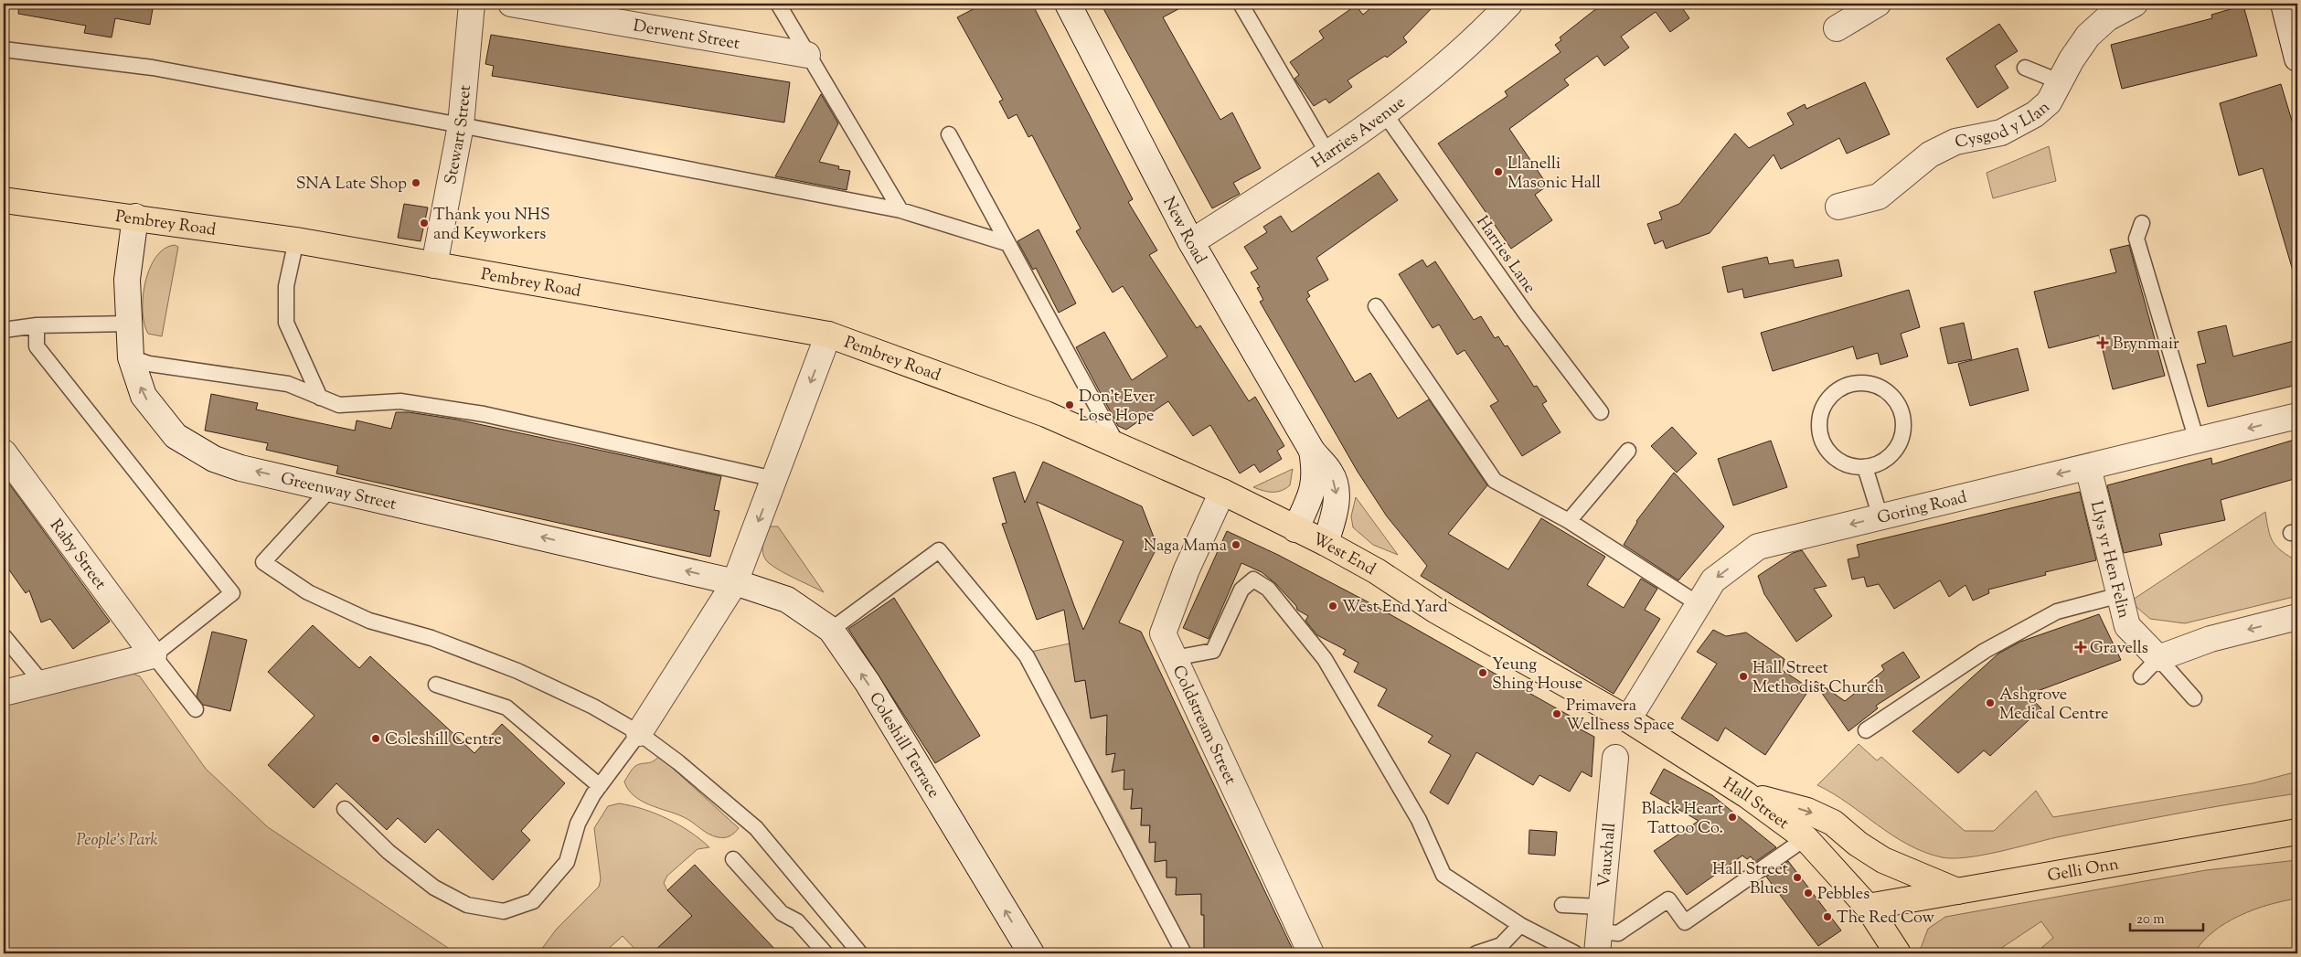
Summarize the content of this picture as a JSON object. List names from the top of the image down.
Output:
{
  "streets": {
    "main road": [
      "Pembrey Road",
      "West End",
      "Hall Street",
      "Gelli Onn"
    ],
    "street": [
      "Derwent Street",
      "Cysgod y Llan",
      "Harries Avenue",
      "Stewart Street",
      "New Road",
      "Greenway Street",
      "Goring Road",
      "Raby Street",
      "Llys yr Hen Felin",
      "Coldstream Street",
      "Coleshill Terrace",
      "Vauxhall"
    ],
    "lane": ["Harries Lane"]
  },
  "crossings": [
    ["Harries Avenue", "New Road"],
    ["Harries Avenue", "Harries Lane"],
    ["Stewart Street", "Pembrey Road"],
    ["Pembrey Road", "Greenway Street"],
    ["Pembrey Road", "West End"],
    ["New Road", "West End"],
    ["Greenway Street", "Coleshill Terrace"],
    ["Goring Road", "West End"],
    ["Goring Road", "Llys yr Hen Felin"],
    ["Goring Road", "Hall Street"],
    ["West End", "Coldstream Street"],
    ["West End", "Hall Street"],
    ["Hall Street", "Gelli Onn"]
  ],
  "one_way": ["Greenway Street", "Goring Road", "Coleshill Terrace"],
  "parks": ["People's Park"],
  "places": {
    "other": [
      "Llanelli Masonic Hall",
      "SNA Late Shop",
      "Thank you NHS and Keyworkers",
      "Don't Ever Lose Hope",
      "Naga Mama",
      "West End Yard",
      "Yeung Shing House",
      "Hall Street Methodist Church",
      "Ashgrove Medical Centre",
      "Primavera Wellness Space",
      "Coleshill Centre",
      "Black Heart Tattoo Co.",
      "Hall Street Blues",
      "Pebbles",
      "The Red Cow"
    ],
    "health": ["Brynmair", "Gravells"]
  },
  "scale_bar": "20 m"
}
